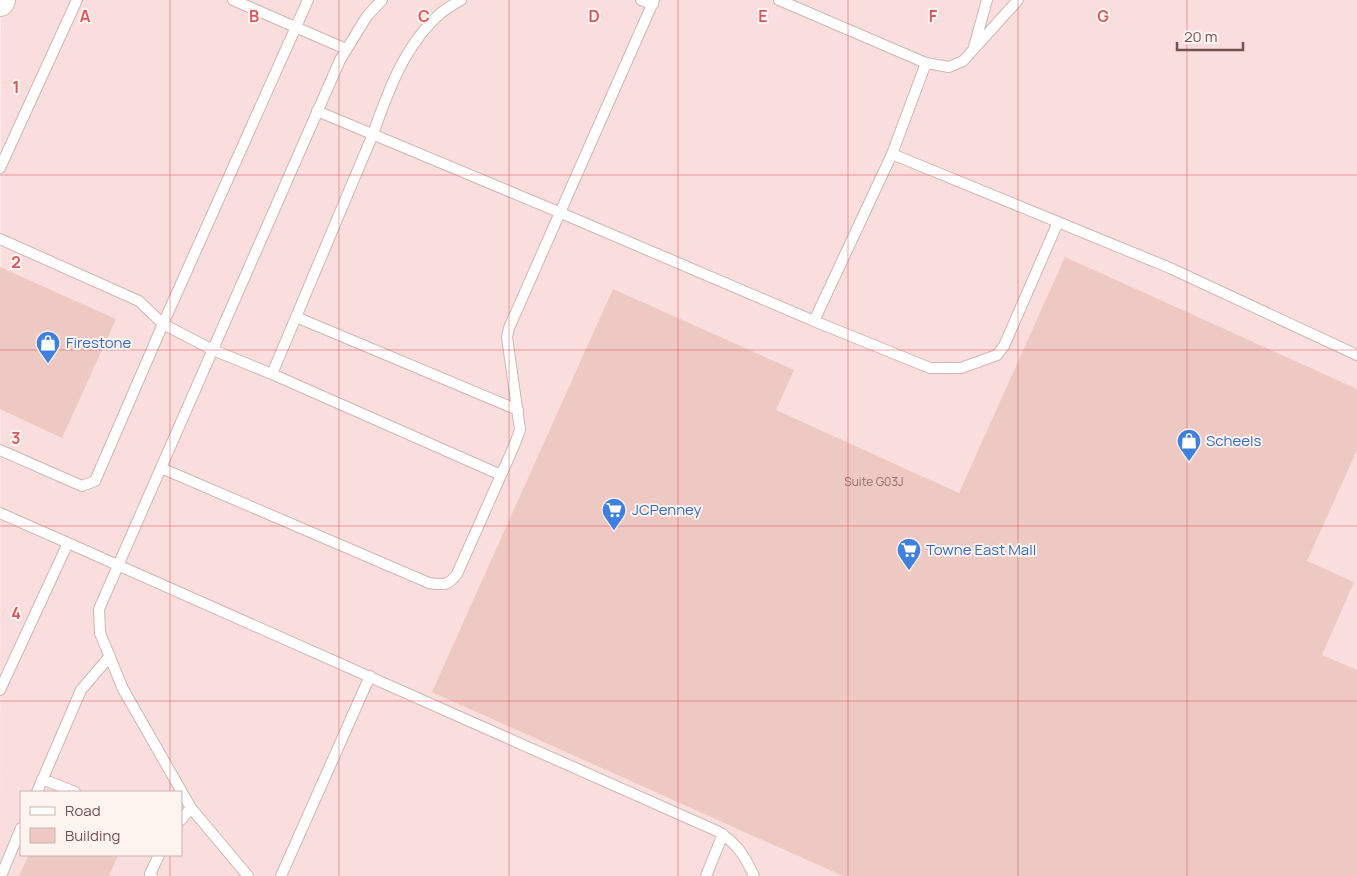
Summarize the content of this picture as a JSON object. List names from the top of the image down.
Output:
{
  "places": {
    "shop": ["Firestone", "Scheels"],
    "supermarket": ["JCPenney", "Towne East Mall"]
  },
  "house_numbers": ["Suite G03J"],
  "legend": ["Road", "Building"],
  "scale_bar": "20 m",
  "grid": {
    "columns": [
      "A",
      "B",
      "C",
      "D",
      "E",
      "F",
      "G"
    ],
    "rows": [
      "1",
      "2",
      "3",
      "4"
    ]
  }
}
